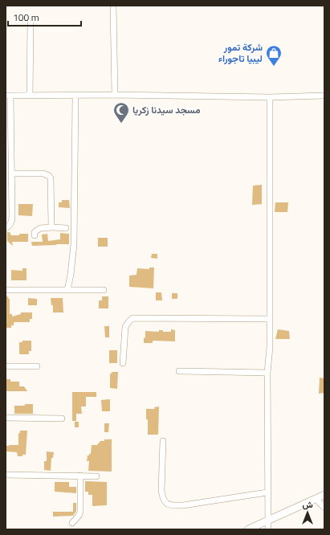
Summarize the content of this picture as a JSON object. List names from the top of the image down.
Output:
{
  "places": {
    "shop": ["شركة تمور ليبيا تاجوراء"],
    "mosque": ["مسجد سيدنا زكريا"]
  },
  "scale_bar": "100 m",
  "north": "top"
}
